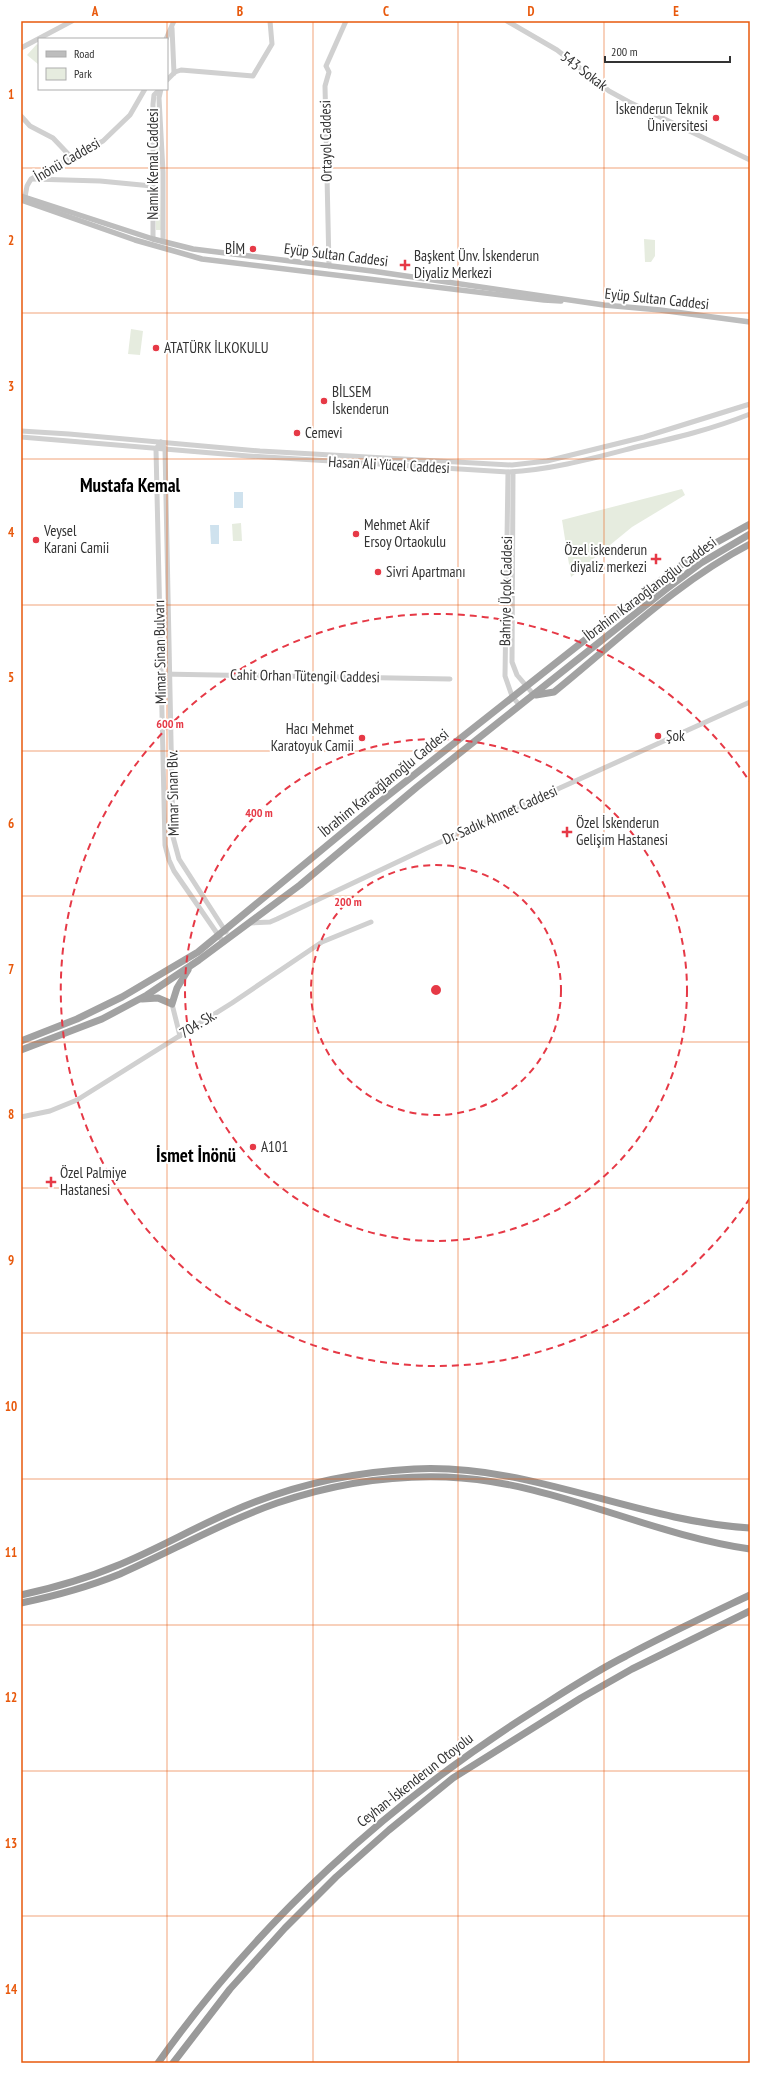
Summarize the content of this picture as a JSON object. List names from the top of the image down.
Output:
{
  "streets": {
    "highway": ["İbrahim Karaoğlanoğlu Caddesi", "Ceyhan-İskenderun Otoyolu"],
    "main road": ["Eyüp Sultan Caddesi"],
    "street": [
      "543 Sokak",
      "Ortayol Caddesi",
      "İnönü Caddesi",
      "Namık Kemal Caddesi",
      "Hasan Ali Yücel Caddesi",
      "Bahriye Üçok Caddesi",
      "Mimar Sinan Bulvarı",
      "Cahit Orhan Tütengil Caddesi",
      "Mimar Sinan Blv.",
      "Dr. Sadık Ahmet Caddesi",
      "704. Sk."
    ]
  },
  "crossings": [
    ["Ortayol Caddesi", "Eyüp Sultan Caddesi"],
    ["İnönü Caddesi", "Eyüp Sultan Caddesi"],
    ["Namık Kemal Caddesi", "Eyüp Sultan Caddesi"],
    ["Hasan Ali Yücel Caddesi", "Bahriye Üçok Caddesi"],
    ["Hasan Ali Yücel Caddesi", "Mimar Sinan Bulvarı"],
    ["Hasan Ali Yücel Caddesi", "Mimar Sinan Blv."],
    ["İbrahim Karaoğlanoğlu Caddesi", "Bahriye Üçok Caddesi"],
    ["İbrahim Karaoğlanoğlu Caddesi", "Mimar Sinan Bulvarı"],
    ["İbrahim Karaoğlanoğlu Caddesi", "Mimar Sinan Blv."],
    ["İbrahim Karaoğlanoğlu Caddesi", "Dr. Sadık Ahmet Caddesi"],
    ["Mimar Sinan Bulvarı", "Cahit Orhan Tütengil Caddesi"],
    ["Cahit Orhan Tütengil Caddesi", "Mimar Sinan Blv."]
  ],
  "districts": ["Mustafa Kemal", "İsmet İnönü"],
  "places": {
    "other": [
      "İskenderun Teknik Üniversitesi",
      "BİM",
      "ATATÜRK İLKOKULU",
      "BİLSEM İskenderun",
      "Cemevi",
      "Mehmet Akif Ersoy Ortaokulu",
      "Veysel Karani Camii",
      "Sivri Apartmanı",
      "Şok",
      "Hacı Mehmet Karatoyuk Camii",
      "A101"
    ],
    "health": [
      "Başkent Ünv. İskenderun Diyaliz Merkezi",
      "Özel iskenderun diyaliz merkezi",
      "Özel İskenderun Gelişim Hastanesi",
      "Özel Palmiye Hastanesi"
    ]
  },
  "legend": ["Road", "Park"],
  "scale_bar": "200 m",
  "grid": {
    "columns": [
      "A",
      "B",
      "C",
      "D",
      "E"
    ],
    "rows": [
      "1",
      "2",
      "3",
      "4",
      "5",
      "6",
      "7",
      "8",
      "9",
      "10",
      "11",
      "12",
      "13",
      "14"
    ]
  },
  "rings": ["600 m", "400 m", "200 m"]
}
